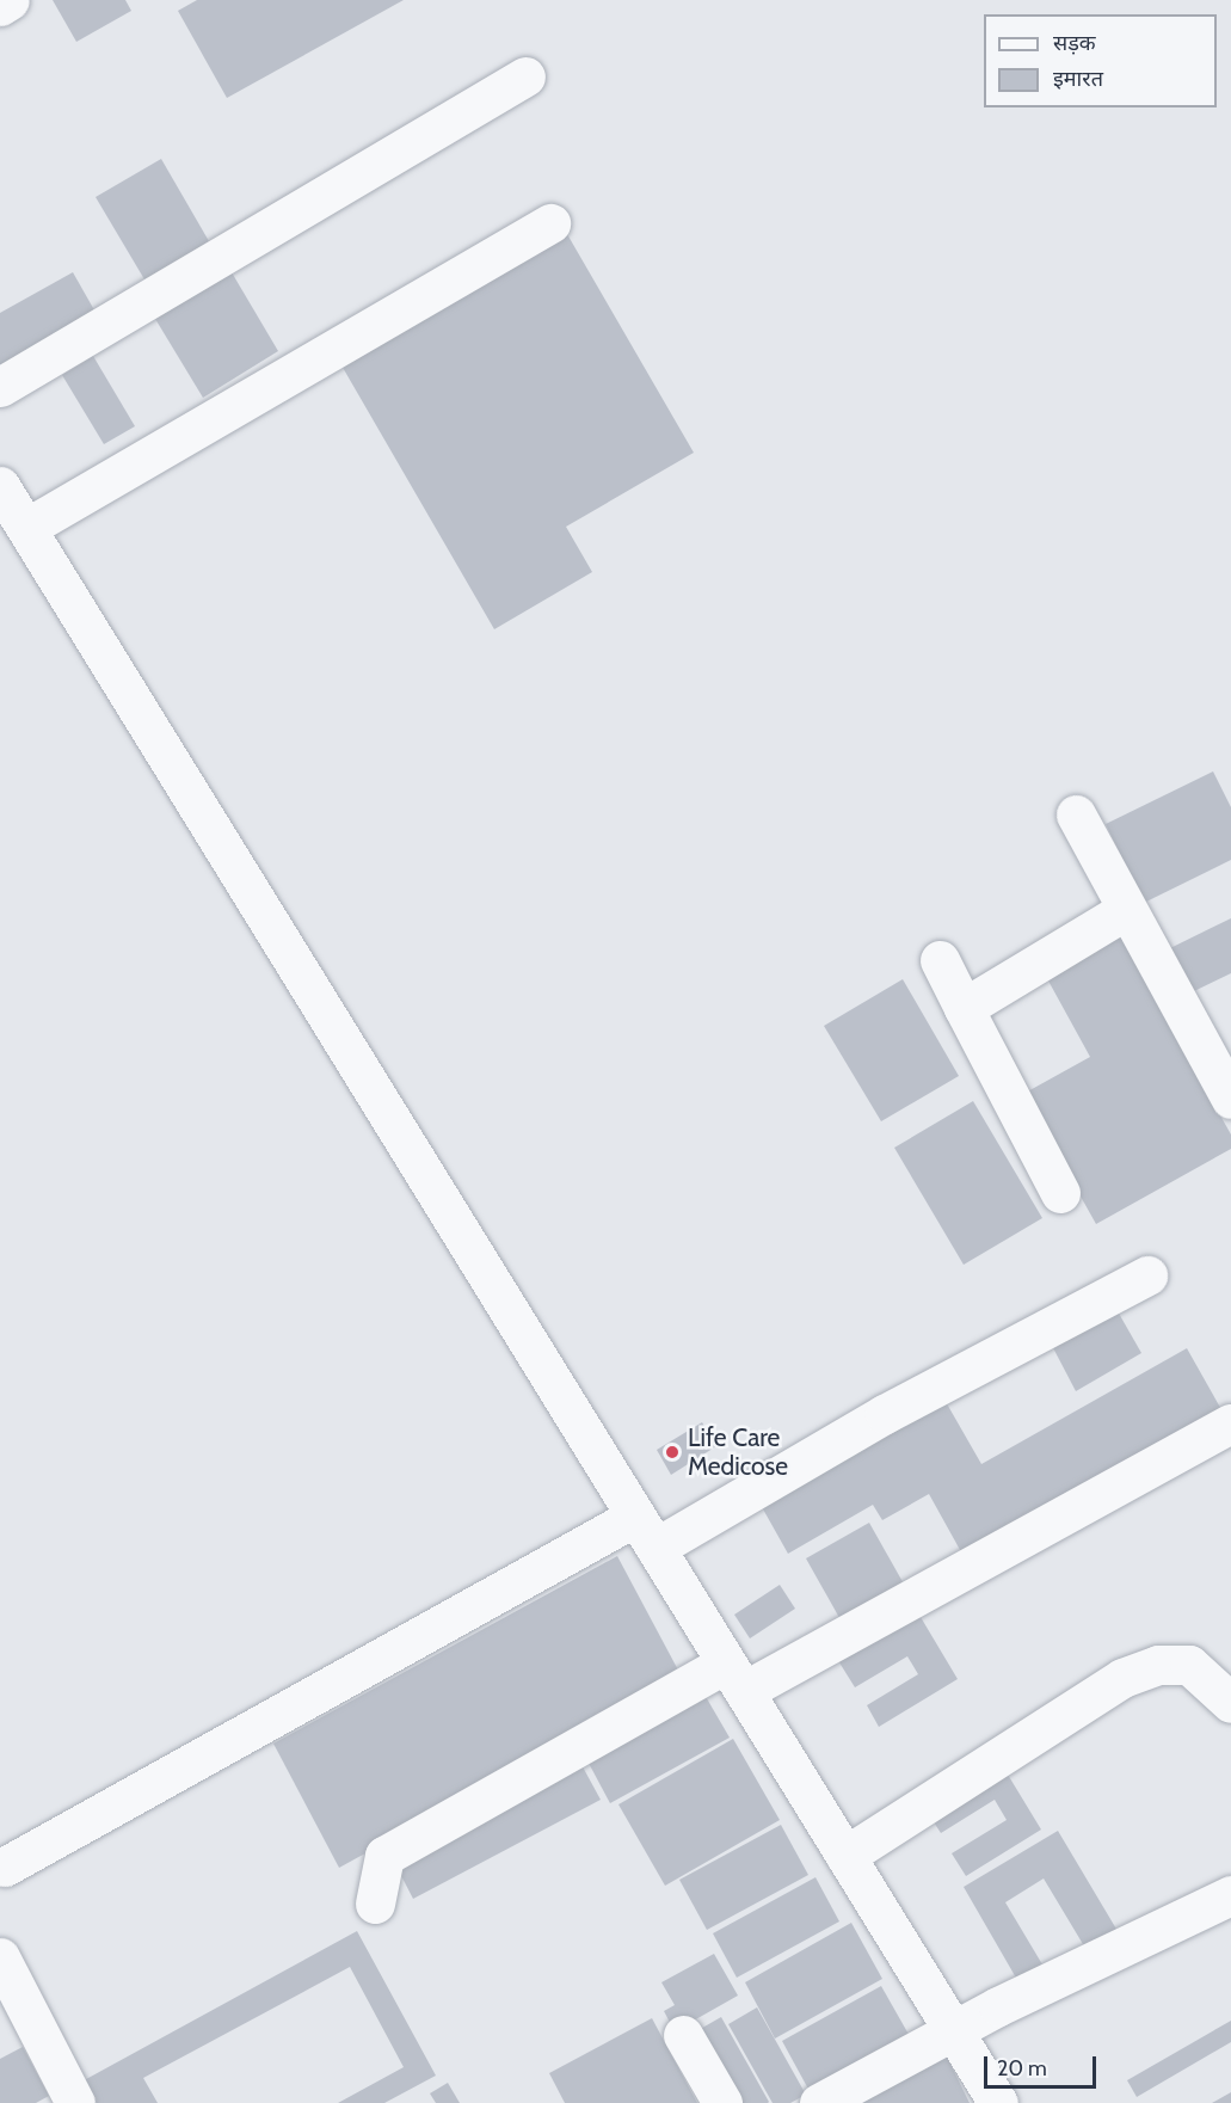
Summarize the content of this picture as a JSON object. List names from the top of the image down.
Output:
{
  "places": ["Life Care Medicose"],
  "legend": ["सड़क", "इमारत"],
  "scale_bar": "20 m"
}
